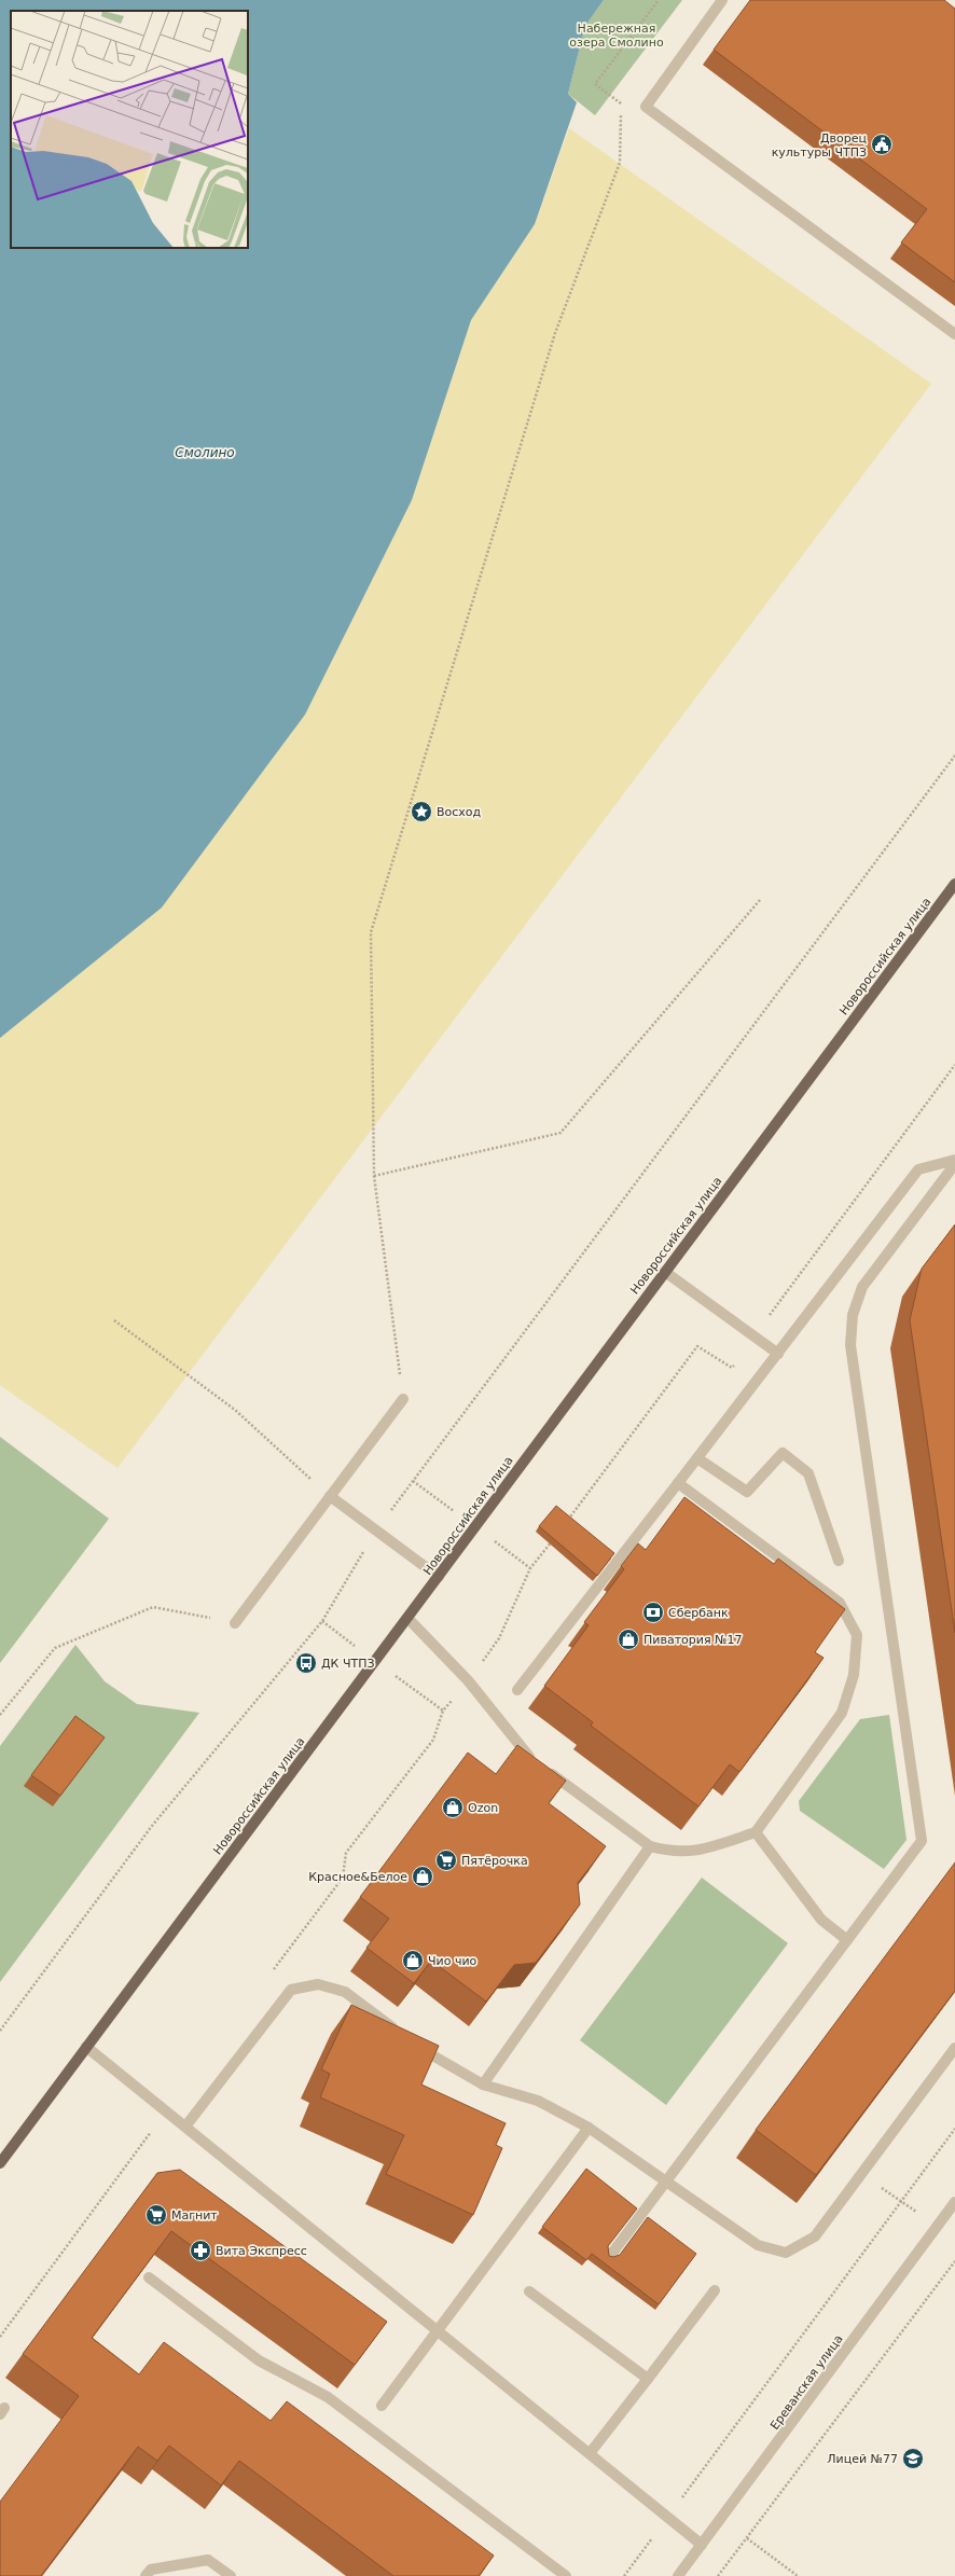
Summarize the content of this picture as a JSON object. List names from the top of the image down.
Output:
{
  "streets": {
    "main road": ["Новороссийская улица"],
    "street": ["Ереванская улица"]
  },
  "water": ["Смолино"],
  "parks": ["Набережная озера Смолино"],
  "places": {
    "public building": ["Дворец культуры ЧТПЗ"],
    "place": ["Восход"],
    "bank": ["Сбербанк"],
    "shop": [
      "Пиватория №17",
      "Ozon",
      "Красное&Белое",
      "Чио чио"
    ],
    "bus stop": ["ДК ЧТПЗ"],
    "supermarket": ["Пятёрочка", "Магнит"],
    "pharmacy": ["Вита Экспресс"],
    "school or university": ["Лицей №77"]
  }
}
